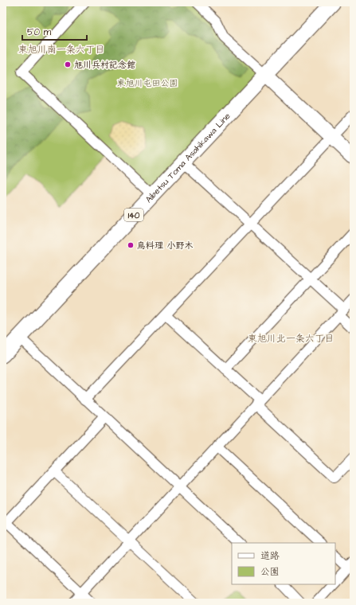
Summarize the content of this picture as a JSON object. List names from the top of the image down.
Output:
{
  "streets": {
    "main road": ["Aibetsu Toma Asahikawa Line", "140"]
  },
  "districts": ["東旭川南一条六丁目", "東旭川北一条六丁目"],
  "parks": ["東旭川屯田公園"],
  "places": ["旭川兵村記念館", "鳥料理 小野木"],
  "legend": ["道路", "公園"],
  "scale_bar": "50 m"
}
